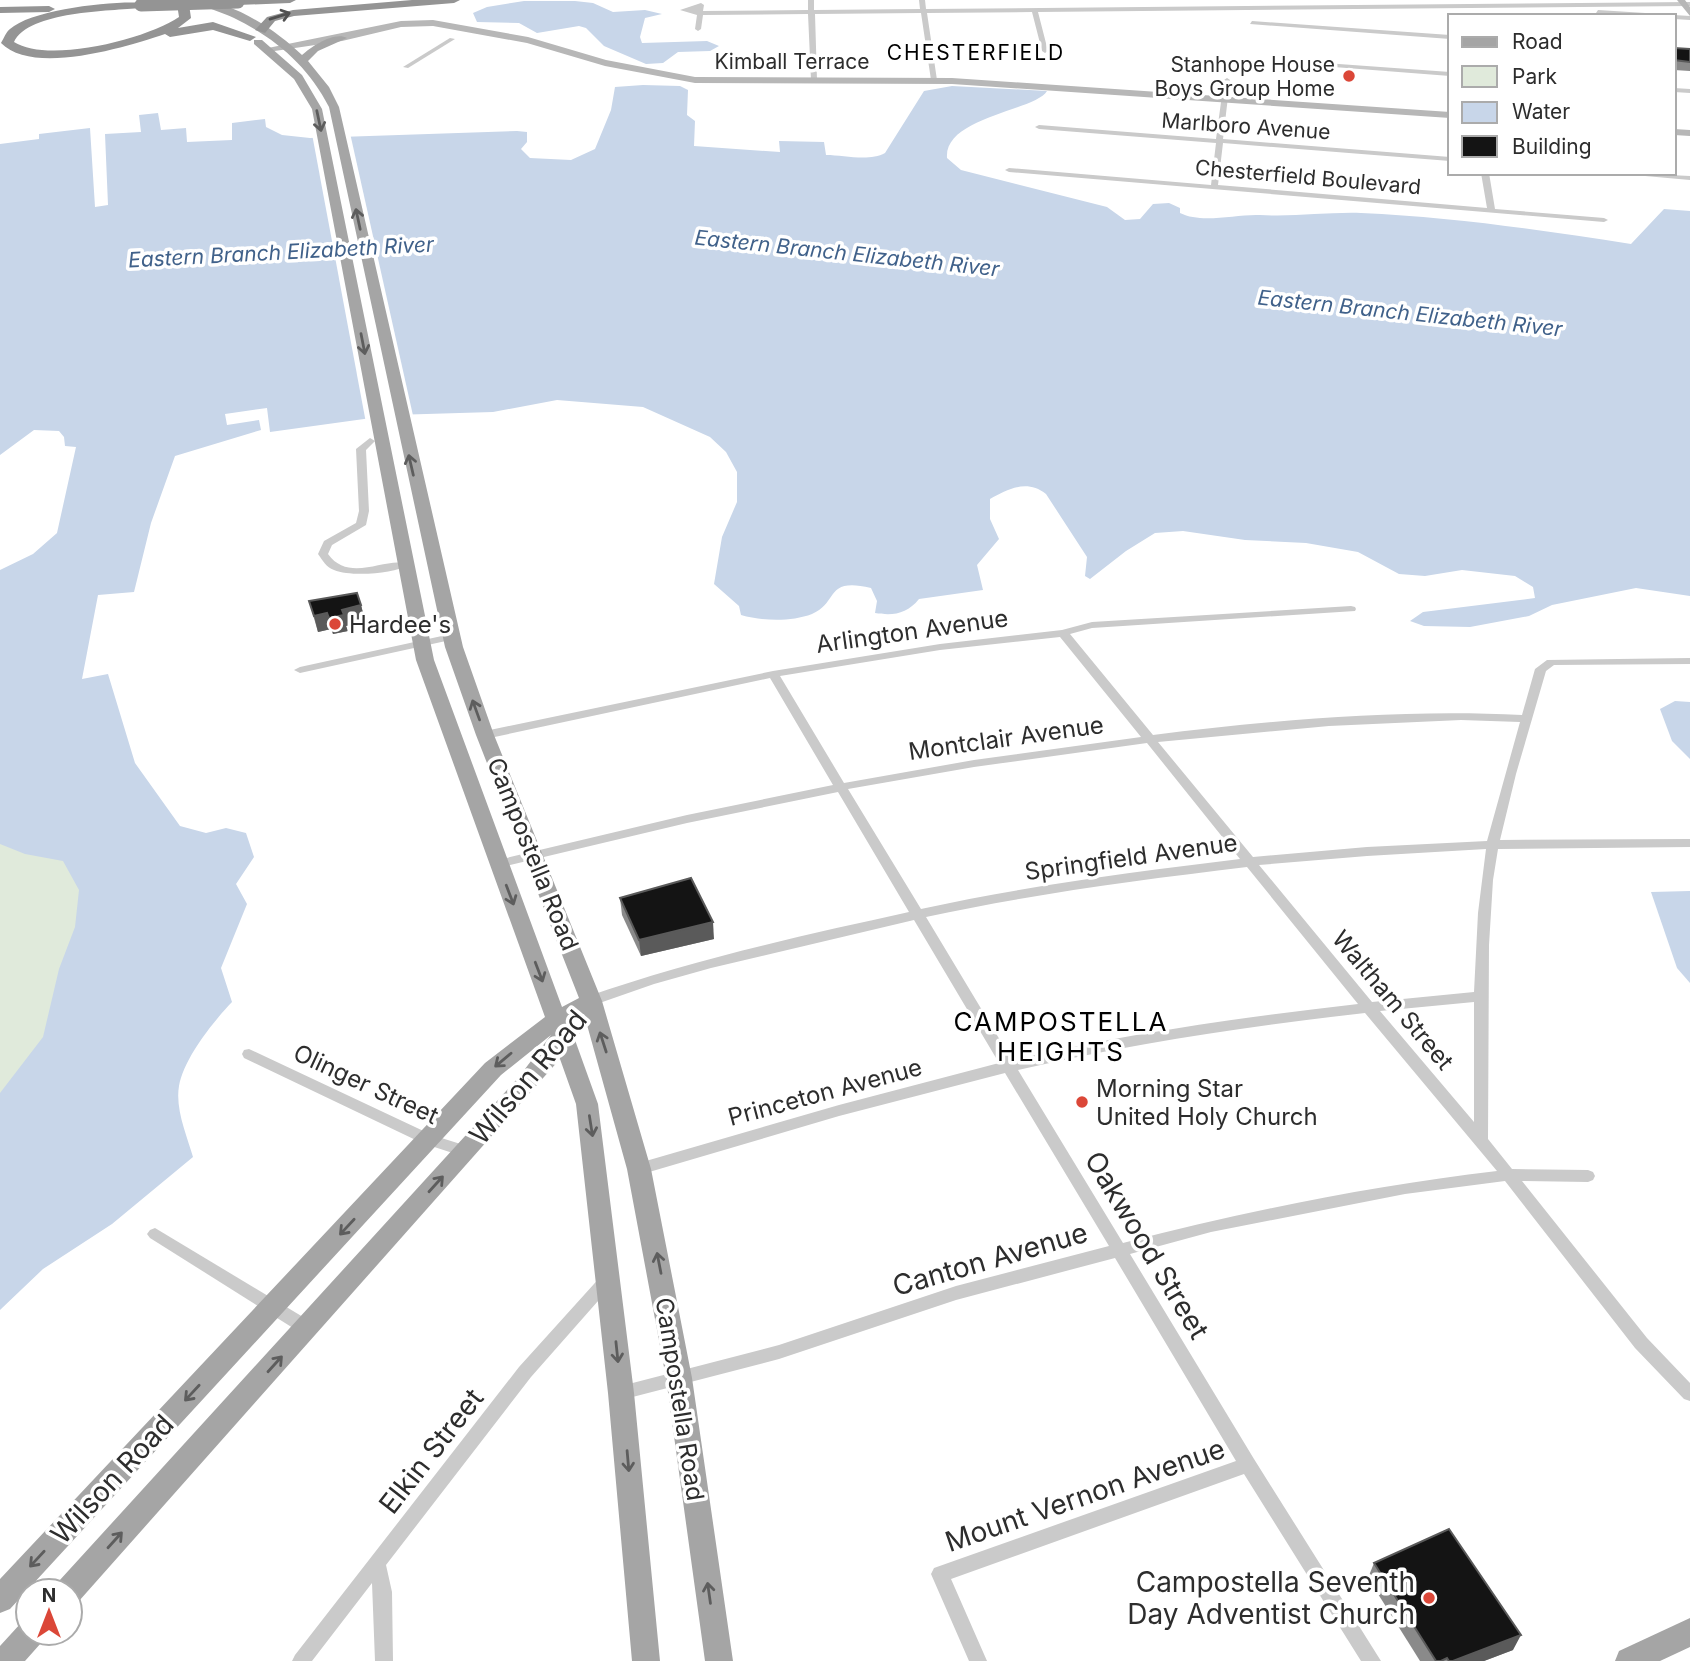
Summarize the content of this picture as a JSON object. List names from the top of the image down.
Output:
{
  "streets": {
    "main road": ["Campostella Road", "Wilson Road"],
    "street": [
      "Kimball Terrace",
      "Marlboro Avenue",
      "Chesterfield Boulevard",
      "Arlington Avenue",
      "Montclair Avenue",
      "Springfield Avenue",
      "Waltham Street",
      "Olinger Street",
      "Princeton Avenue",
      "Oakwood Street",
      "Canton Avenue",
      "Elkin Street",
      "Mount Vernon Avenue"
    ]
  },
  "crossings": [
    ["Kimball Terrace", "Campostella Road"],
    ["Arlington Avenue", "Campostella Road"],
    ["Arlington Avenue", "Waltham Street"],
    ["Arlington Avenue", "Oakwood Street"],
    ["Montclair Avenue", "Campostella Road"],
    ["Montclair Avenue", "Waltham Street"],
    ["Montclair Avenue", "Oakwood Street"],
    ["Campostella Road", "Springfield Avenue"],
    ["Campostella Road", "Wilson Road"],
    ["Campostella Road", "Princeton Avenue"],
    ["Campostella Road", "Canton Avenue"],
    ["Campostella Road", "Elkin Street"],
    ["Springfield Avenue", "Waltham Street"],
    ["Springfield Avenue", "Wilson Road"],
    ["Springfield Avenue", "Oakwood Street"],
    ["Waltham Street", "Princeton Avenue"],
    ["Waltham Street", "Canton Avenue"],
    ["Wilson Road", "Olinger Street"],
    ["Princeton Avenue", "Oakwood Street"],
    ["Oakwood Street", "Canton Avenue"],
    ["Oakwood Street", "Mount Vernon Avenue"]
  ],
  "districts": ["CHESTERFIELD", "CAMPOSTELLA HEIGHTS"],
  "water": ["Eastern Branch Elizabeth River"],
  "places": [
    "Stanhope House Boys Group Home",
    "Hardee's",
    "Morning Star United Holy Church",
    "Campostella Seventh Day Adventist Church"
  ],
  "legend": [
    "Road",
    "Park",
    "Water",
    "Building"
  ],
  "north": "top"
}
